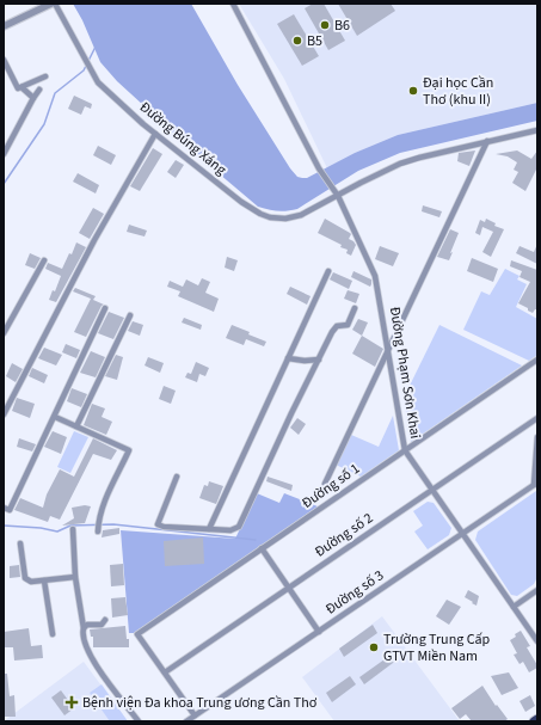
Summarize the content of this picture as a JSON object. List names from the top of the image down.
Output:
{
  "streets": {
    "street": [
      "Đường Búng Xáng",
      "Đường Phạm Sơn Khai",
      "Đường số 1",
      "Đường số 2",
      "Đường số 3"
    ]
  },
  "crossings": [
    ["Đường Búng Xáng", "Đường Phạm Sơn Khai"],
    ["Đường Phạm Sơn Khai", "Đường số 1"],
    ["Đường Phạm Sơn Khai", "Đường số 2"],
    ["Đường Phạm Sơn Khai", "Đường số 3"],
    ["Đường số 1", "Đường số 2"]
  ],
  "places": {
    "other": [
      "B6",
      "B5",
      "Đại học Cần Thơ (khu II)",
      "Trường Trung Cấp GTVT Miền Nam"
    ],
    "health": ["Bệnh viện Đa khoa Trung ương Cần Thơ"]
  }
}
